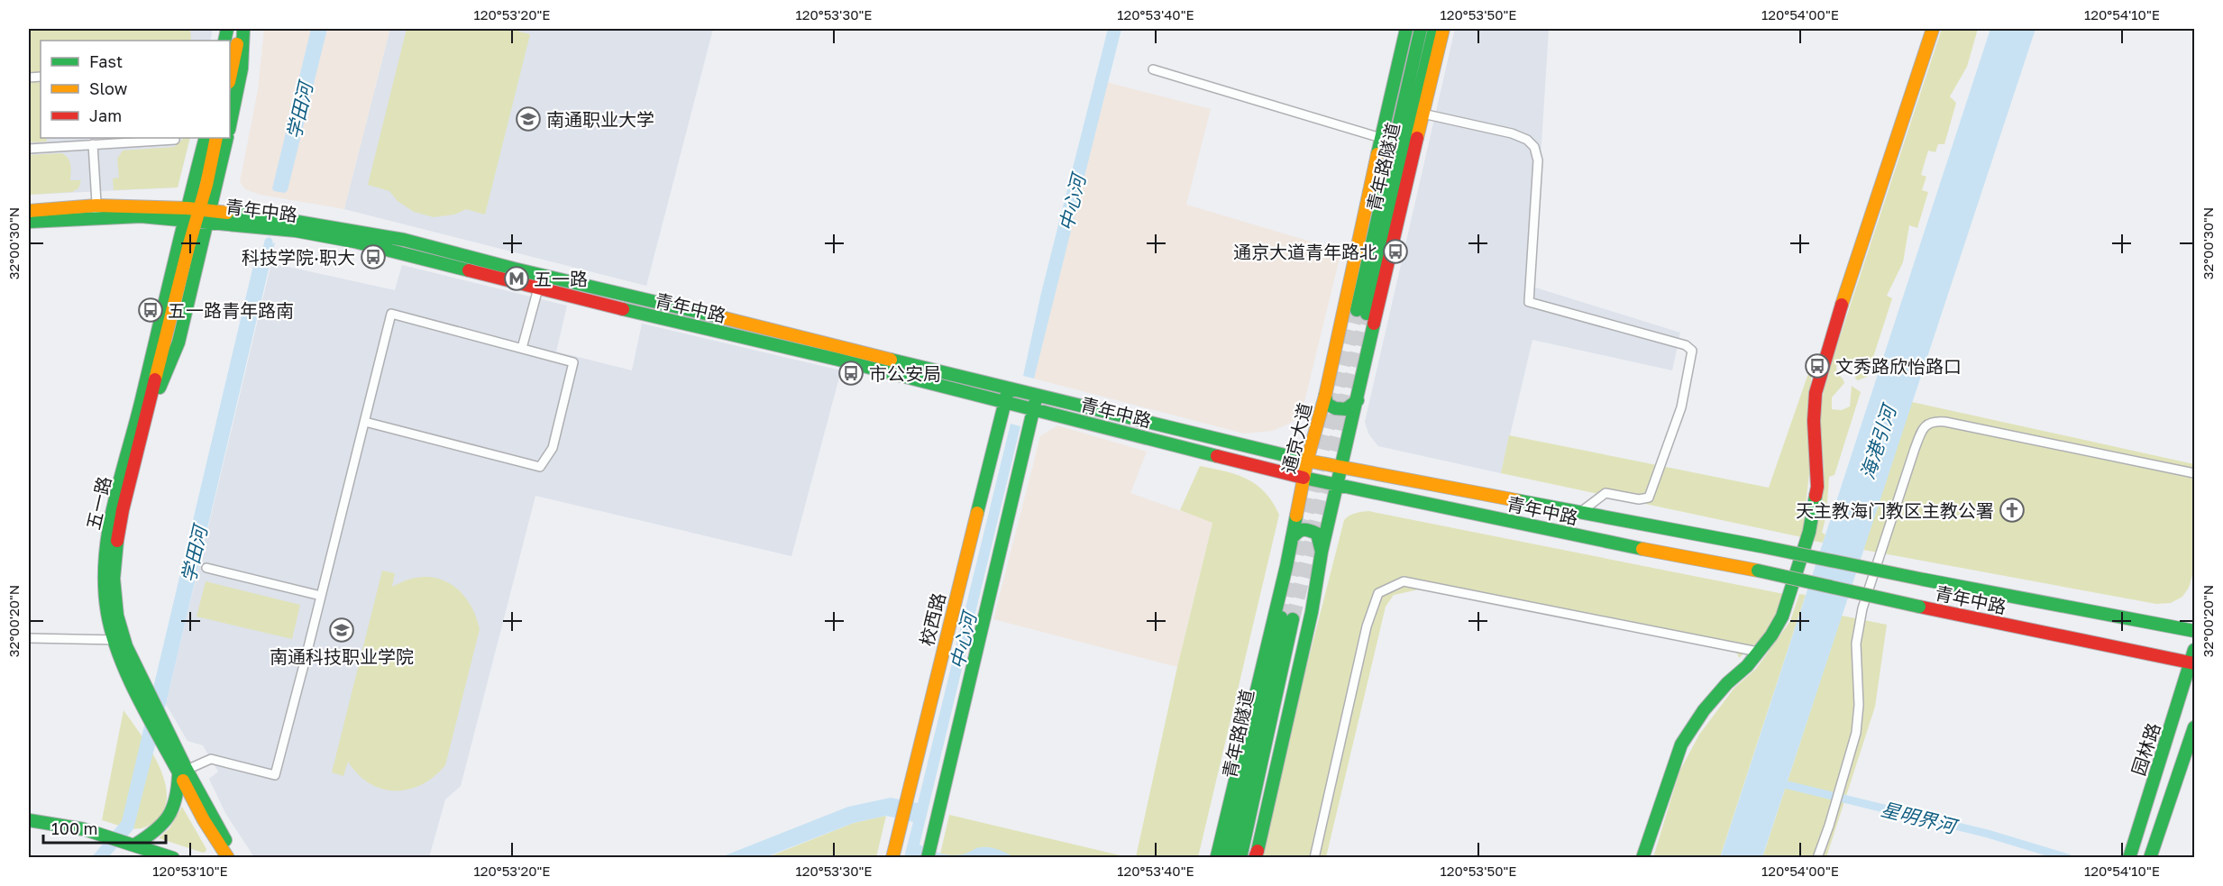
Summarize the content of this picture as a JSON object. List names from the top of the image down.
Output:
{
  "streets": {
    "main road": [
      "青年路隧道",
      "青年中路",
      "通京大道",
      "五一路",
      "校西路",
      "园林路"
    ]
  },
  "crossings": [
    ["青年路隧道", "通京大道"],
    ["青年中路", "通京大道"],
    ["青年中路", "五一路"],
    ["青年中路", "校西路"],
    ["青年中路", "园林路"]
  ],
  "water": [
    "学田河",
    "中心河",
    "海港引河",
    "星明界河"
  ],
  "places": {
    "school or university": ["南通职业大学", "南通科技职业学院"],
    "bus stop": [
      "通京大道青年路北",
      "科技学院·职大",
      "五一路青年路南",
      "文秀路欣怡路口",
      "市公安局"
    ],
    "metro station": ["五一路"],
    "church": ["天主教海门教区主教公署"]
  },
  "legend": ["Fast", "Slow", "Jam"],
  "scale_bar": "100 m",
  "coordinates": [
    "120°53'20\"E",
    "120°53'30\"E",
    "120°53'40\"E",
    "120°53'50\"E",
    "120°54'00\"E",
    "120°54'10\"E",
    "32°00'30\"N",
    "32°00'20\"N",
    "120°53'10\"E"
  ]
}
